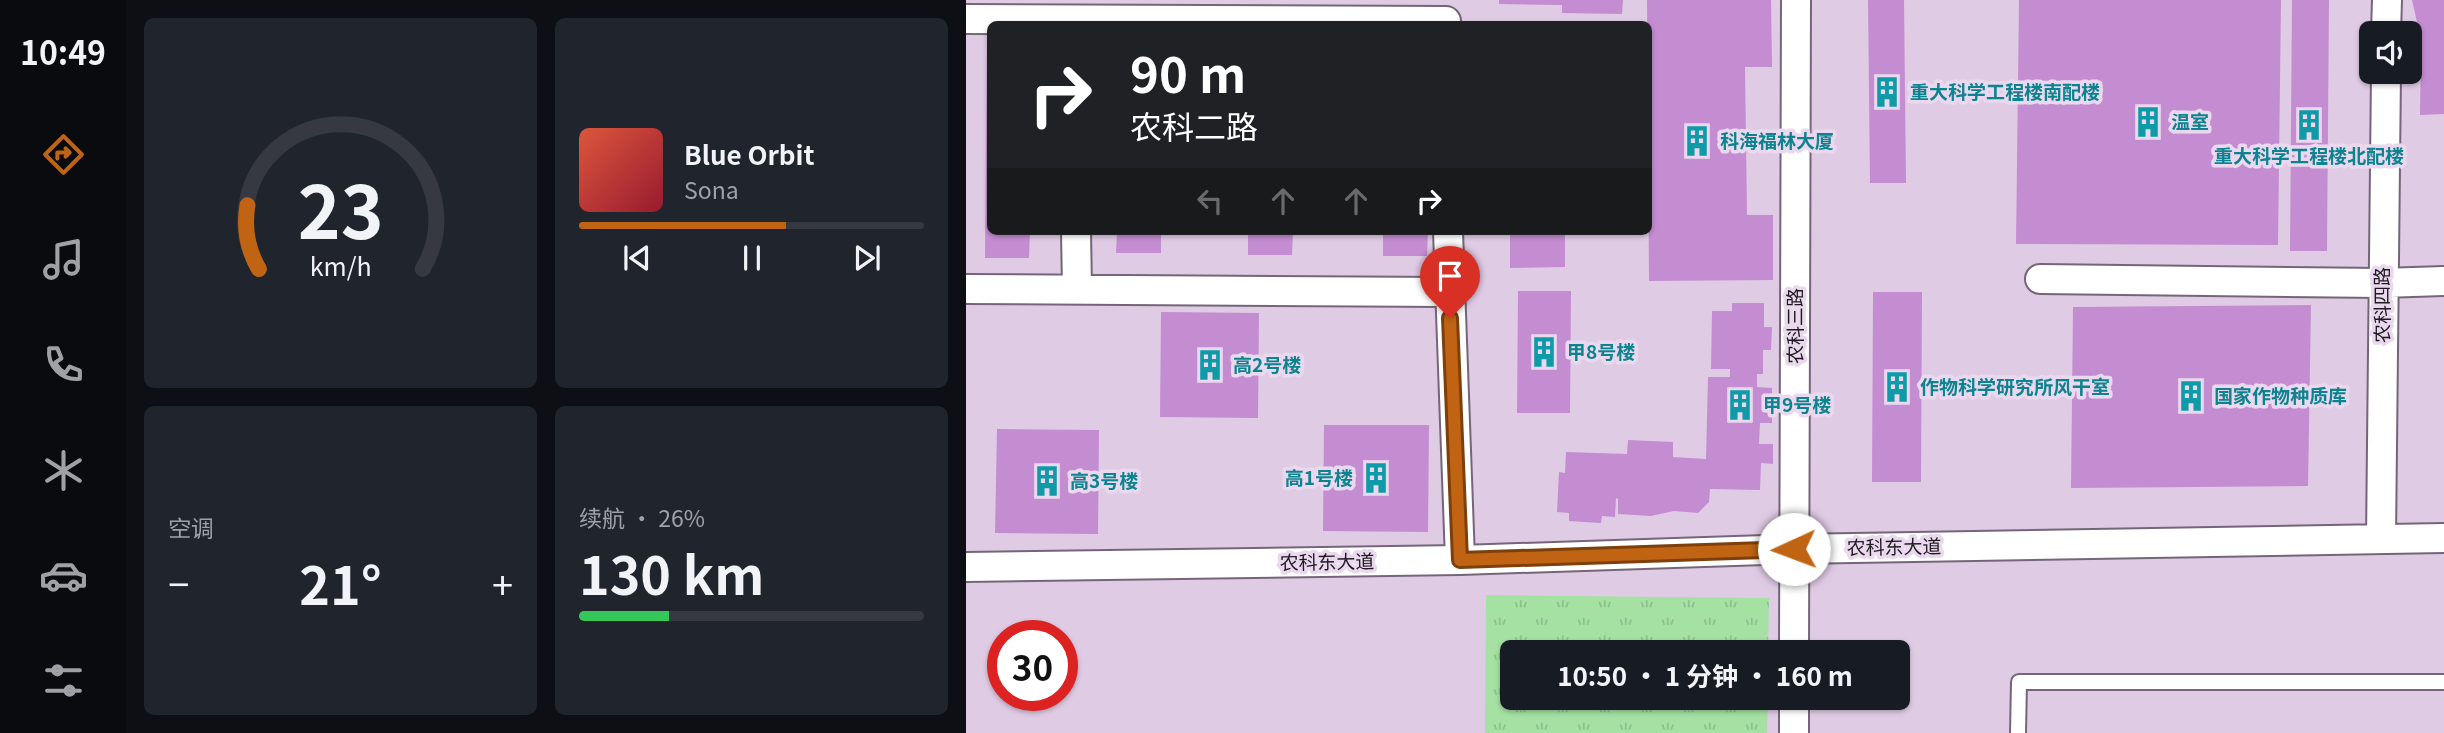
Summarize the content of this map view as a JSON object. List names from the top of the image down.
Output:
{
  "streets": {
    "street": ["农科四路", "农科三路", "农科东大道"]
  },
  "crossings": [
    ["农科四路", "农科东大道"],
    ["农科三路", "农科东大道"]
  ],
  "places": {
    "building": [
      "重大科学工程楼南配楼",
      "温室",
      "重大科学工程楼北配楼",
      "科海福林大厦",
      "甲8号楼",
      "高2号楼",
      "作物科学研究所风干室",
      "国家作物种质库",
      "甲9号楼",
      "高1号楼",
      "高3号楼"
    ]
  },
  "page": {
    "tabs": "10:49",
    "turn": ["90 m", "农科二路"],
    "song": ["Blue Orbit", "Sona"],
    "tile": [
      "空调",
      ["续航 · 26%", "130 km"]
    ],
    "heat": ["−", "21°", "+"],
    "limit": "30",
    "trip": "10:50 · 1 分钟 · 160 m",
    "gauge": ["23", "km/h"]
  }
}
